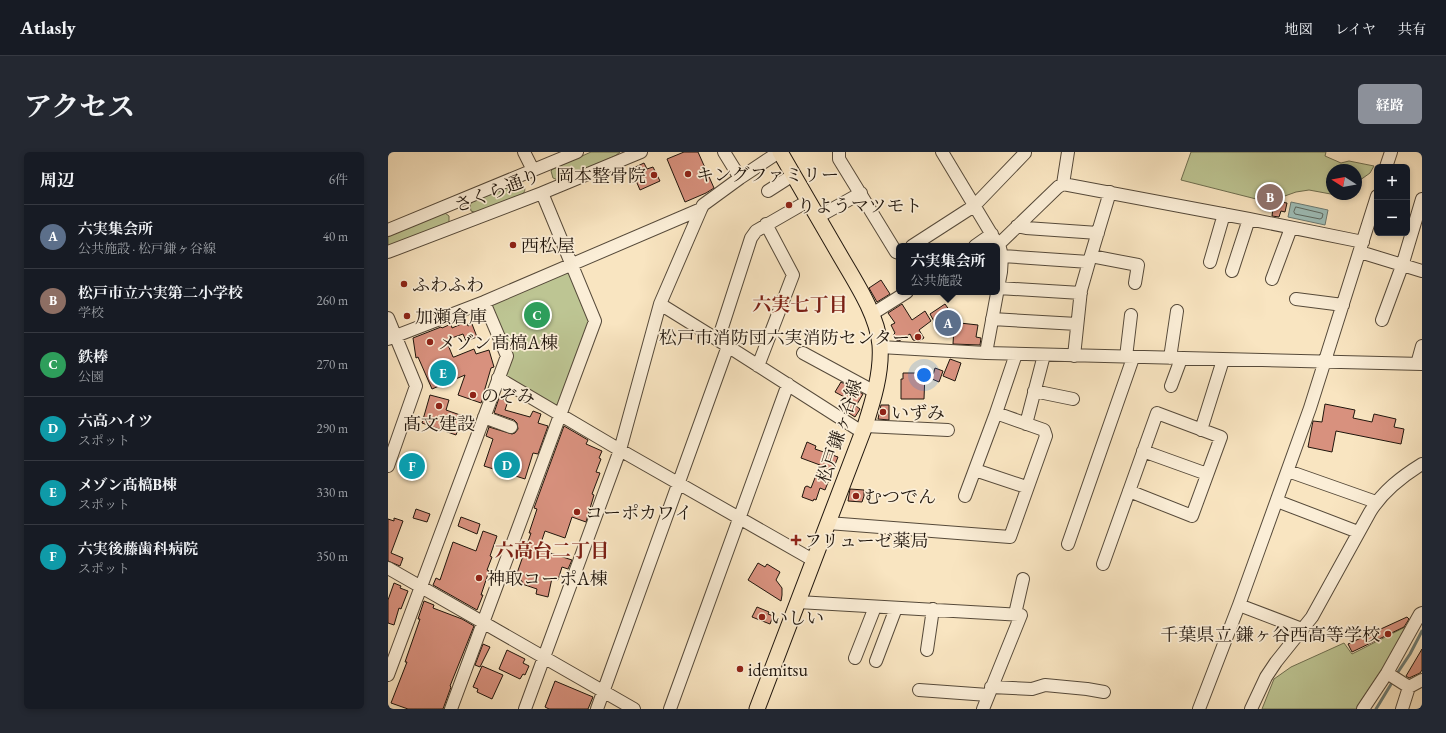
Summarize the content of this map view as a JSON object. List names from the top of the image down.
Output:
{
  "streets": {
    "main road": ["松戸鎌ヶ谷線"],
    "street": ["さくら通り"]
  },
  "districts": ["六実七丁目", "六高台二丁目"],
  "places": {
    "other": [
      "キングファミリー",
      "岡本整骨院",
      "りようマツモト",
      "西松屋",
      "ふわふわ",
      "加瀬倉庫",
      "松戸市消防団六実消防センター",
      "メゾン髙槁A棟",
      "のぞみ",
      "髙文建設",
      "いずみ",
      "むつでん",
      "コーポカワイ",
      "神取コーポA棟",
      "いしい",
      "千葉県立 鎌ヶ谷西高等学校",
      "idemitsu"
    ],
    "health": ["フリューゼ薬局"]
  },
  "north": "left",
  "page": {
    "header": "Atlasly",
    "nav": ["地図", "レイヤ", "共有"],
    "title": "アクセス",
    "buttons": "経路",
    "heading": ["周辺", "6件"],
    "map_buttons": ["+", "−"],
    "pins": [
      "B",
      "C",
      "A",
      "E",
      "D",
      "F"
    ],
    "list": [
      {
        "mark": "A",
        "name": "六実集会所",
        "note": "公共施設 · 松戸鎌ヶ谷線",
        "value": "40 m"
      },
      {
        "mark": "B",
        "name": "松戸市立六実第二小学校",
        "note": "学校",
        "value": "260 m"
      },
      {
        "mark": "C",
        "name": "鉄棒",
        "note": "公園",
        "value": "270 m"
      },
      {
        "mark": "D",
        "name": "六高ハイツ",
        "note": "スポット",
        "value": "290 m"
      },
      {
        "mark": "E",
        "name": "メゾン髙槁B棟",
        "note": "スポット",
        "value": "330 m"
      },
      {
        "mark": "F",
        "name": "六実後藤歯科病院",
        "note": "スポット",
        "value": "350 m"
      }
    ],
    "popup": ["六実集会所", "公共施設"]
  }
}
